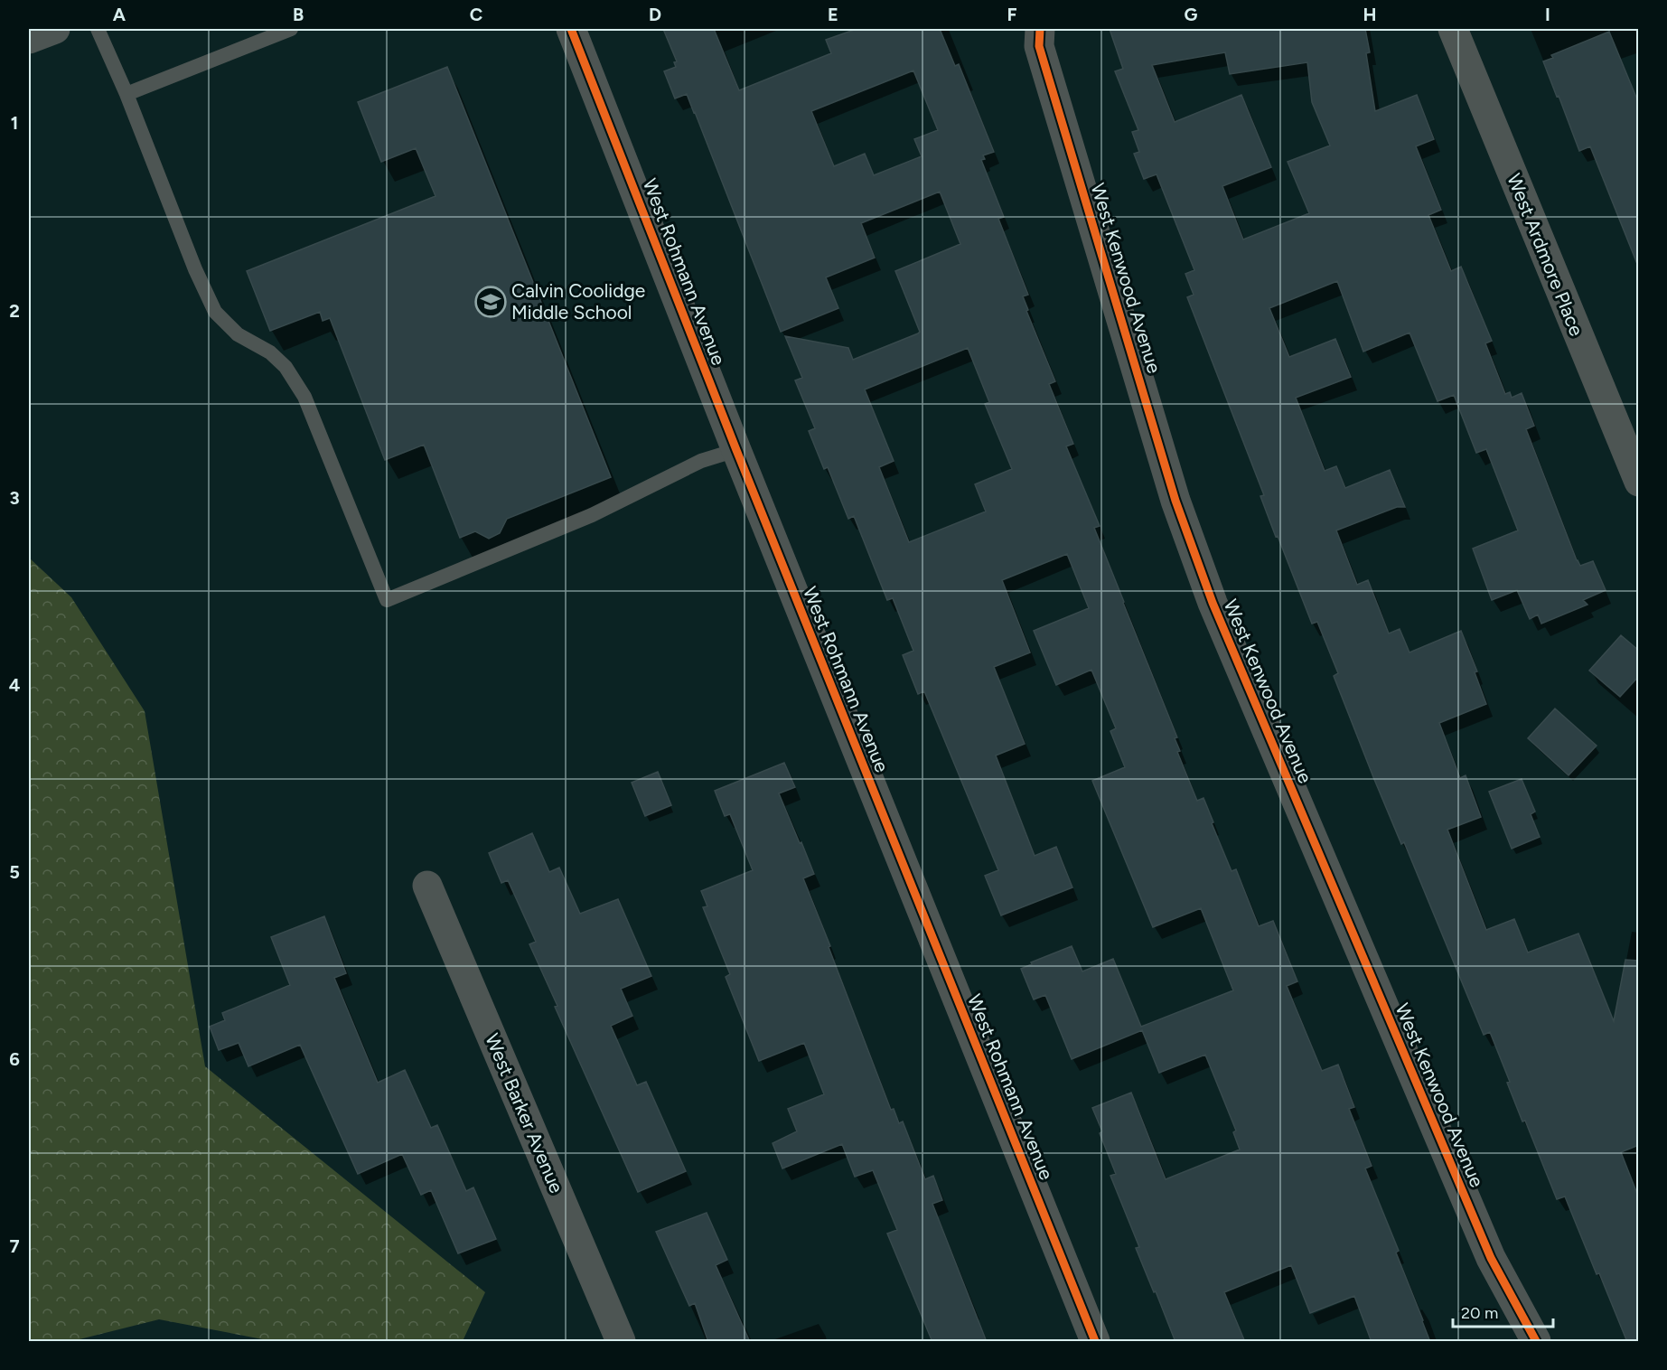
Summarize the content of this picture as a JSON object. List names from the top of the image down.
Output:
{
  "streets": {
    "street": [
      "West Ardmore Place",
      "West Rohmann Avenue",
      "West Kenwood Avenue",
      "West Barker Avenue"
    ]
  },
  "places": {
    "school or university": ["Calvin Coolidge Middle School"]
  },
  "scale_bar": "20 m",
  "grid": {
    "columns": [
      "A",
      "B",
      "C",
      "D",
      "E",
      "F",
      "G",
      "H",
      "I"
    ],
    "rows": [
      "1",
      "2",
      "3",
      "4",
      "5",
      "6",
      "7"
    ]
  }
}
